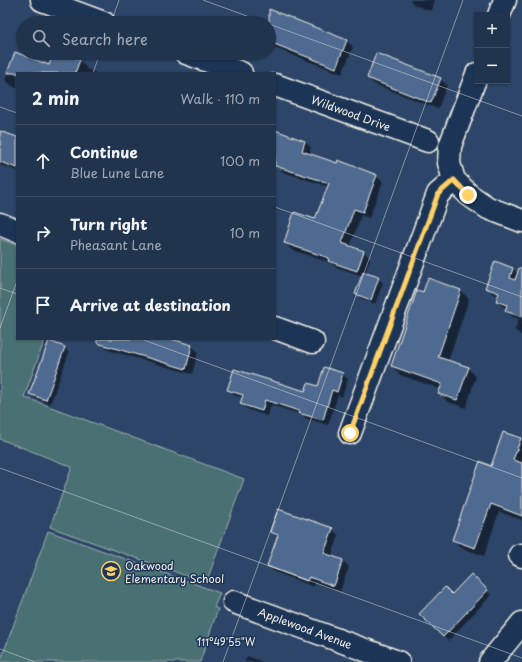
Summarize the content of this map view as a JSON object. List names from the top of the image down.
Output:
{
  "streets": {
    "street": ["Wildwood Drive", "Applewood Avenue"]
  },
  "places": {
    "school or university": ["Oakwood Elementary School"]
  },
  "page": {
    "map_buttons": ["+", "−"],
    "search": "Search here",
    "heading": ["2 min", "Walk · 110 m"],
    "list": [
      ["Continue", "Blue Lune Lane", "100 m"],
      ["Turn right", "Pheasant Lane", "10 m"],
      "Arrive at destination"
    ]
  },
  "coordinates": ["111°49'55\"W"]
}
